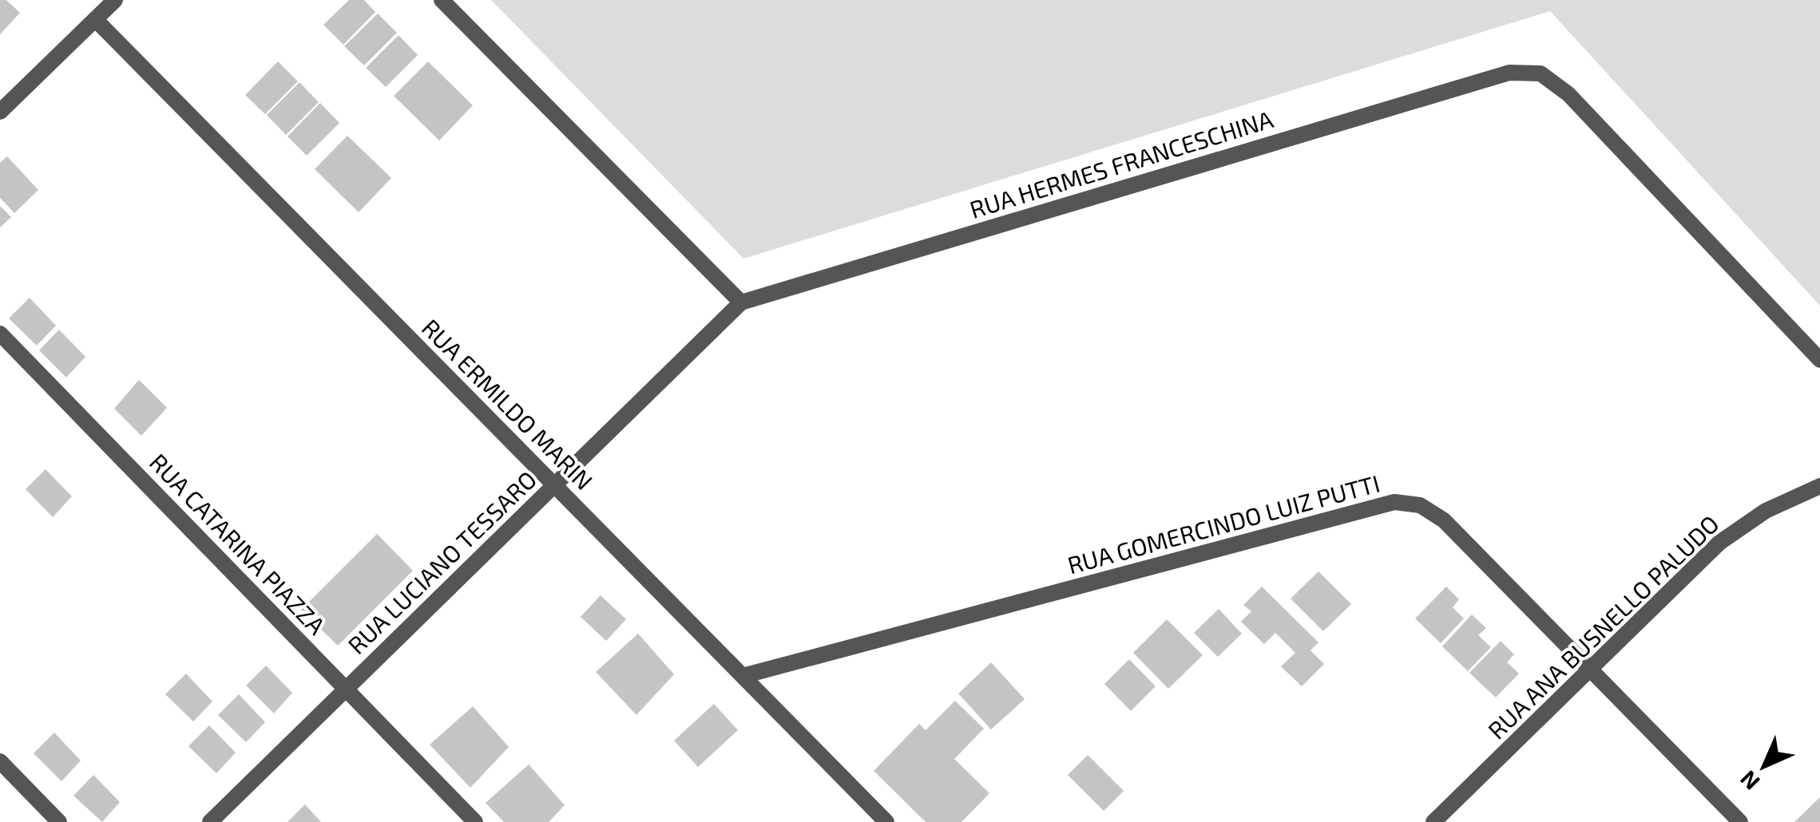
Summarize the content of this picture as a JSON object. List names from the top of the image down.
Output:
{
  "streets": {
    "street": [
      "RUA HERMES FRANCESCHINA",
      "RUA ERMILDO MARIN",
      "RUA GOMERCINDO LUIZ PUTTI",
      "RUA CATARINA PIAZZA",
      "RUA LUCIANO TESSARO",
      "RUA ANA BUSNELLO PALUDO"
    ]
  },
  "crossings": [
    ["RUA HERMES FRANCESCHINA", "RUA LUCIANO TESSARO"],
    ["RUA ERMILDO MARIN", "RUA GOMERCINDO LUIZ PUTTI"],
    ["RUA ERMILDO MARIN", "RUA LUCIANO TESSARO"],
    ["RUA GOMERCINDO LUIZ PUTTI", "RUA ANA BUSNELLO PALUDO"],
    ["RUA CATARINA PIAZZA", "RUA LUCIANO TESSARO"]
  ],
  "north": "bottom left"
}
